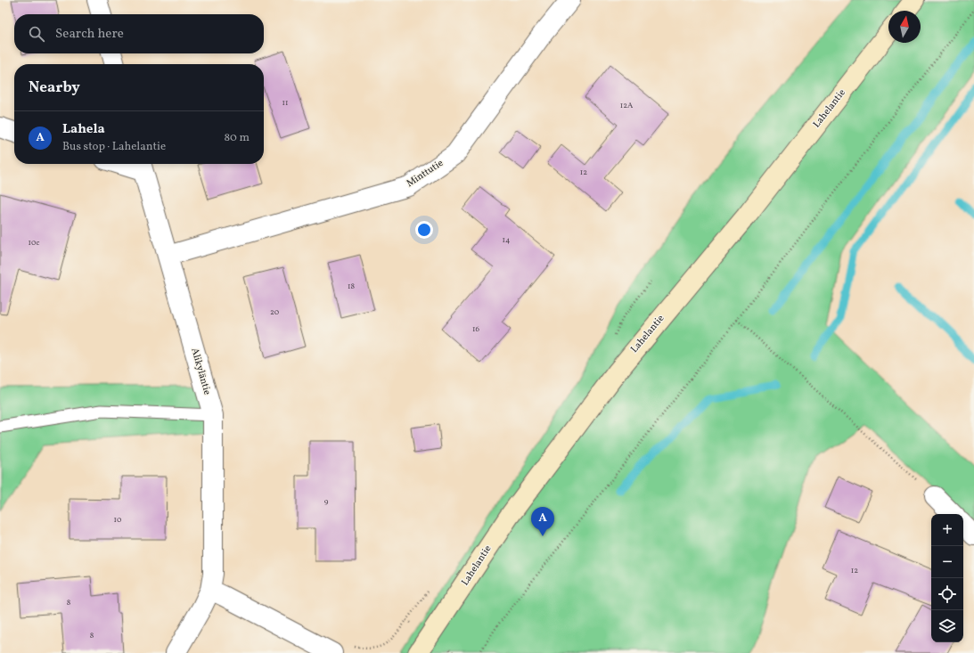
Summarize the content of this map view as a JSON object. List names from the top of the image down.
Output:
{
  "streets": {
    "main road": ["Lahelantie"],
    "street": ["Minttutie", "Alikyläntie"]
  },
  "crossings": [
    ["Minttutie", "Alikyläntie"]
  ],
  "house_numbers": [
    "11",
    "12A",
    "12",
    "14",
    "10c",
    "18",
    "20",
    "16",
    "9",
    "10",
    "12",
    "8",
    "8"
  ],
  "north": "top",
  "page": {
    "search": "Search here",
    "heading": "Nearby",
    "list": [
      {
        "mark": "A",
        "name": "Lahela",
        "note": "Bus stop · Lahelantie",
        "value": "80 m"
      }
    ],
    "pins": "A",
    "map_buttons": ["+", "−"]
  }
}
